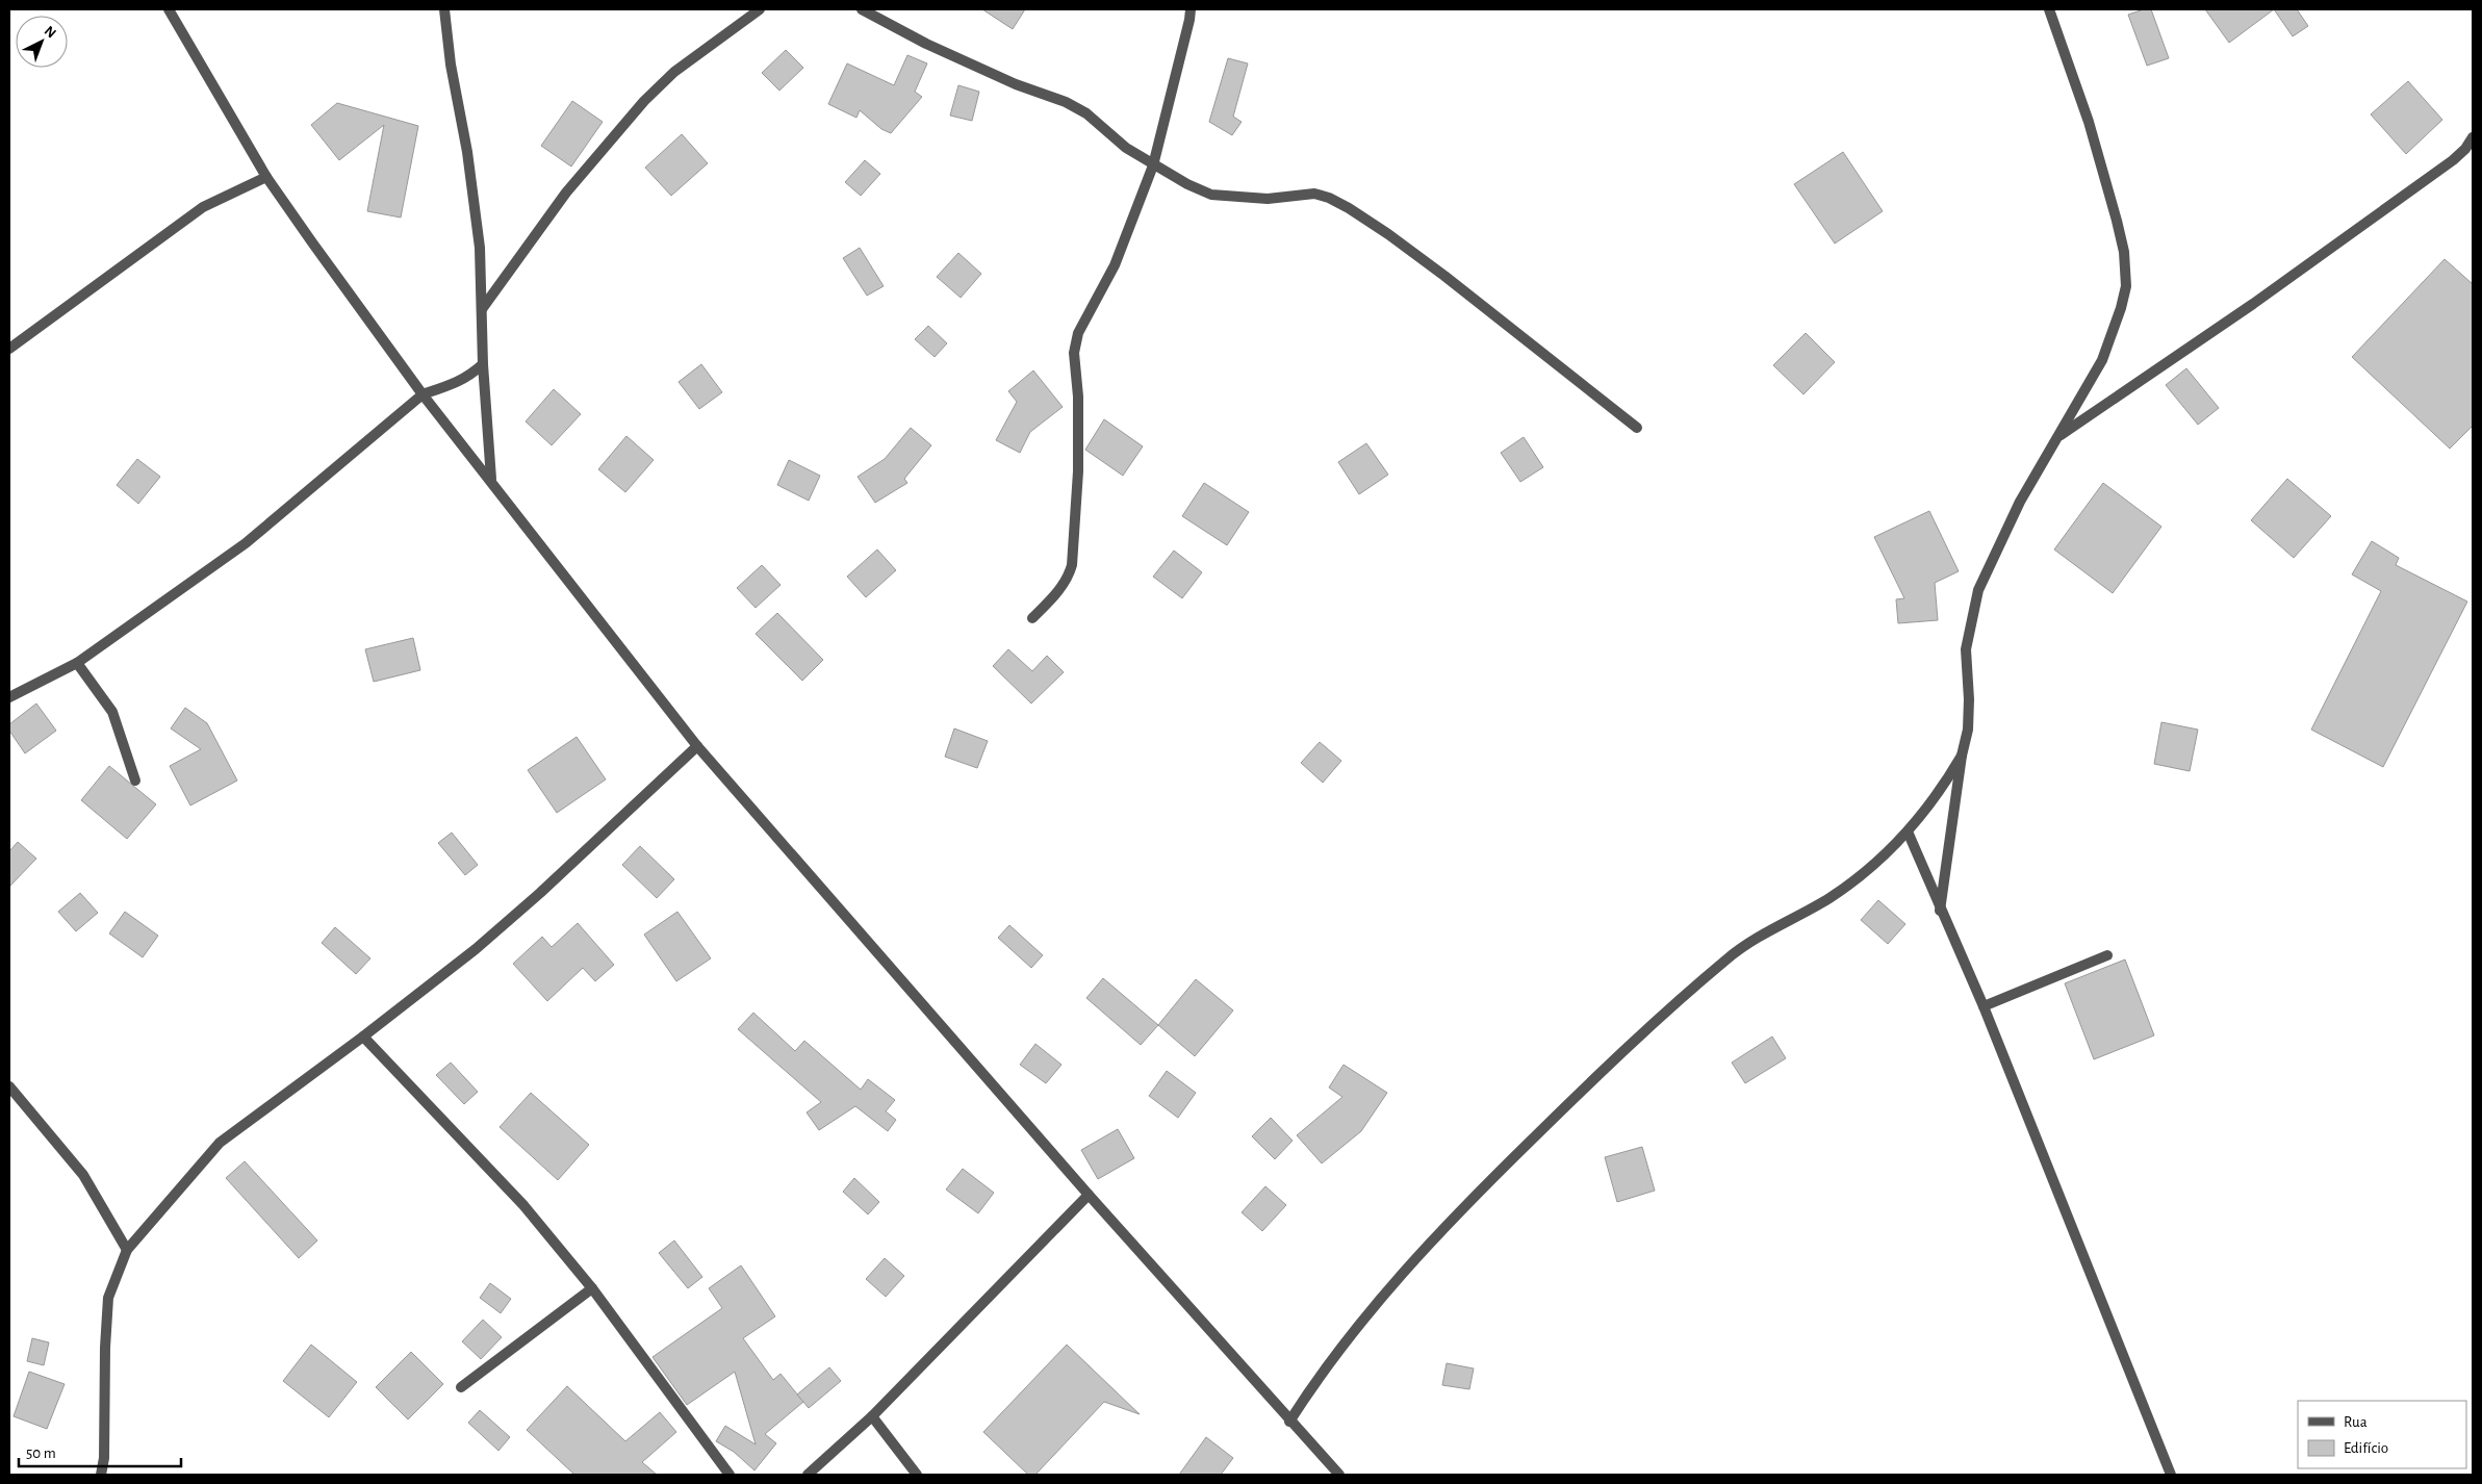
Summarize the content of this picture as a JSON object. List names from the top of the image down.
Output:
{
  "legend": ["Rua", "Edifício"],
  "scale_bar": "50 m",
  "north": "top right"
}
